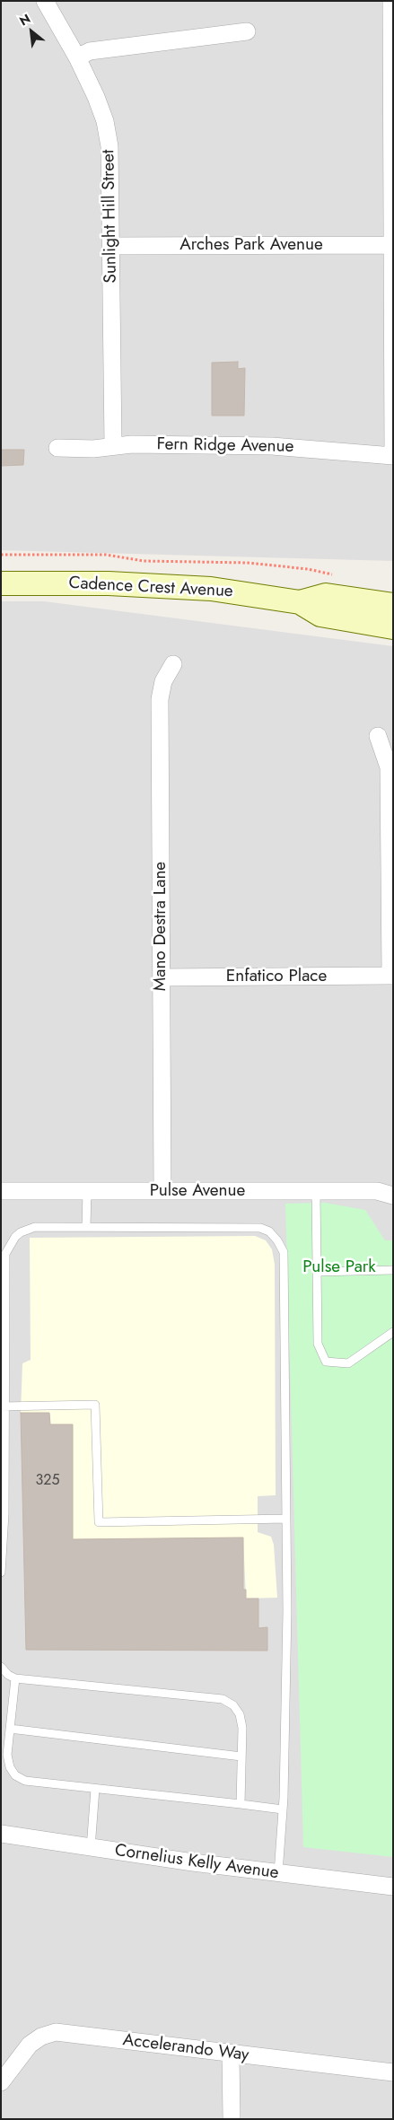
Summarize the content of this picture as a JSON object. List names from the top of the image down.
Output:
{
  "streets": {
    "street": [
      "Sunlight Hill Street",
      "Arches Park Avenue",
      "Fern Ridge Avenue",
      "Cadence Crest Avenue",
      "Mano Destra Lane",
      "Enfatico Place",
      "Pulse Avenue",
      "Cornelius Kelly Avenue",
      "Accelerando Way"
    ]
  },
  "crossings": [
    ["Sunlight Hill Street", "Arches Park Avenue"],
    ["Sunlight Hill Street", "Fern Ridge Avenue"],
    ["Mano Destra Lane", "Enfatico Place"],
    ["Mano Destra Lane", "Pulse Avenue"]
  ],
  "parks": ["Pulse Park"],
  "house_numbers": ["325"],
  "north": "top left"
}
